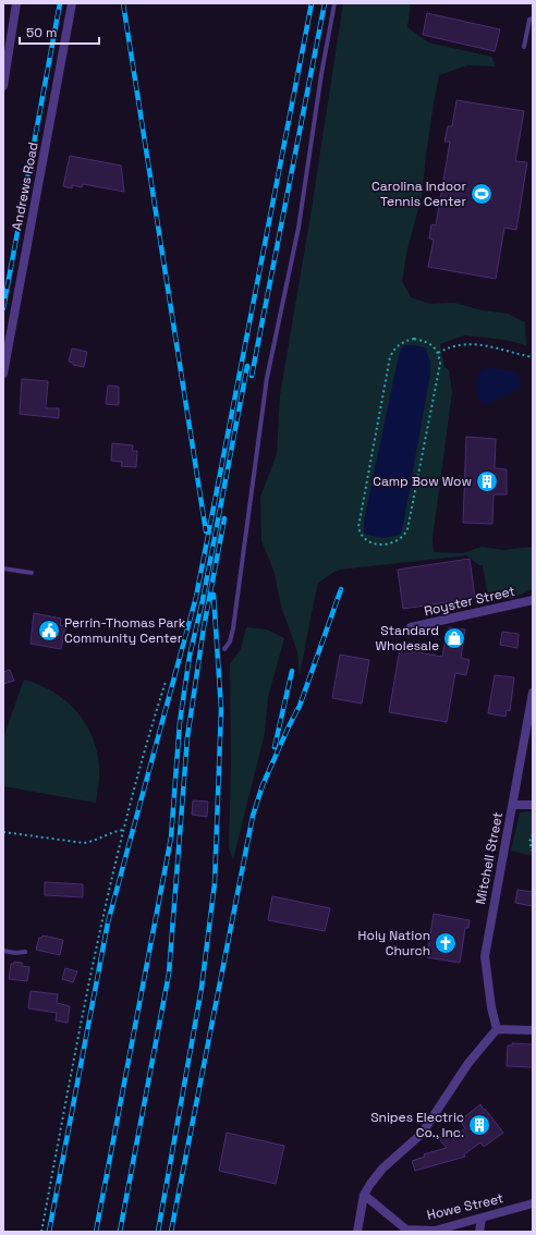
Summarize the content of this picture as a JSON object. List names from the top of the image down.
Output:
{
  "streets": {
    "street": [
      "Andrews Road",
      "Royster Street",
      "Mitchell Street",
      "Howe Street"
    ]
  },
  "places": {
    "sports": ["Carolina Indoor Tennis Center"],
    "building": ["Camp Bow Wow", "Snipes Electric Co., Inc."],
    "public building": ["Perrin-Thomas Park Community Center"],
    "shop": ["Standard Wholesale"],
    "church": ["Holy Nation Church"]
  },
  "scale_bar": "50 m"
}
